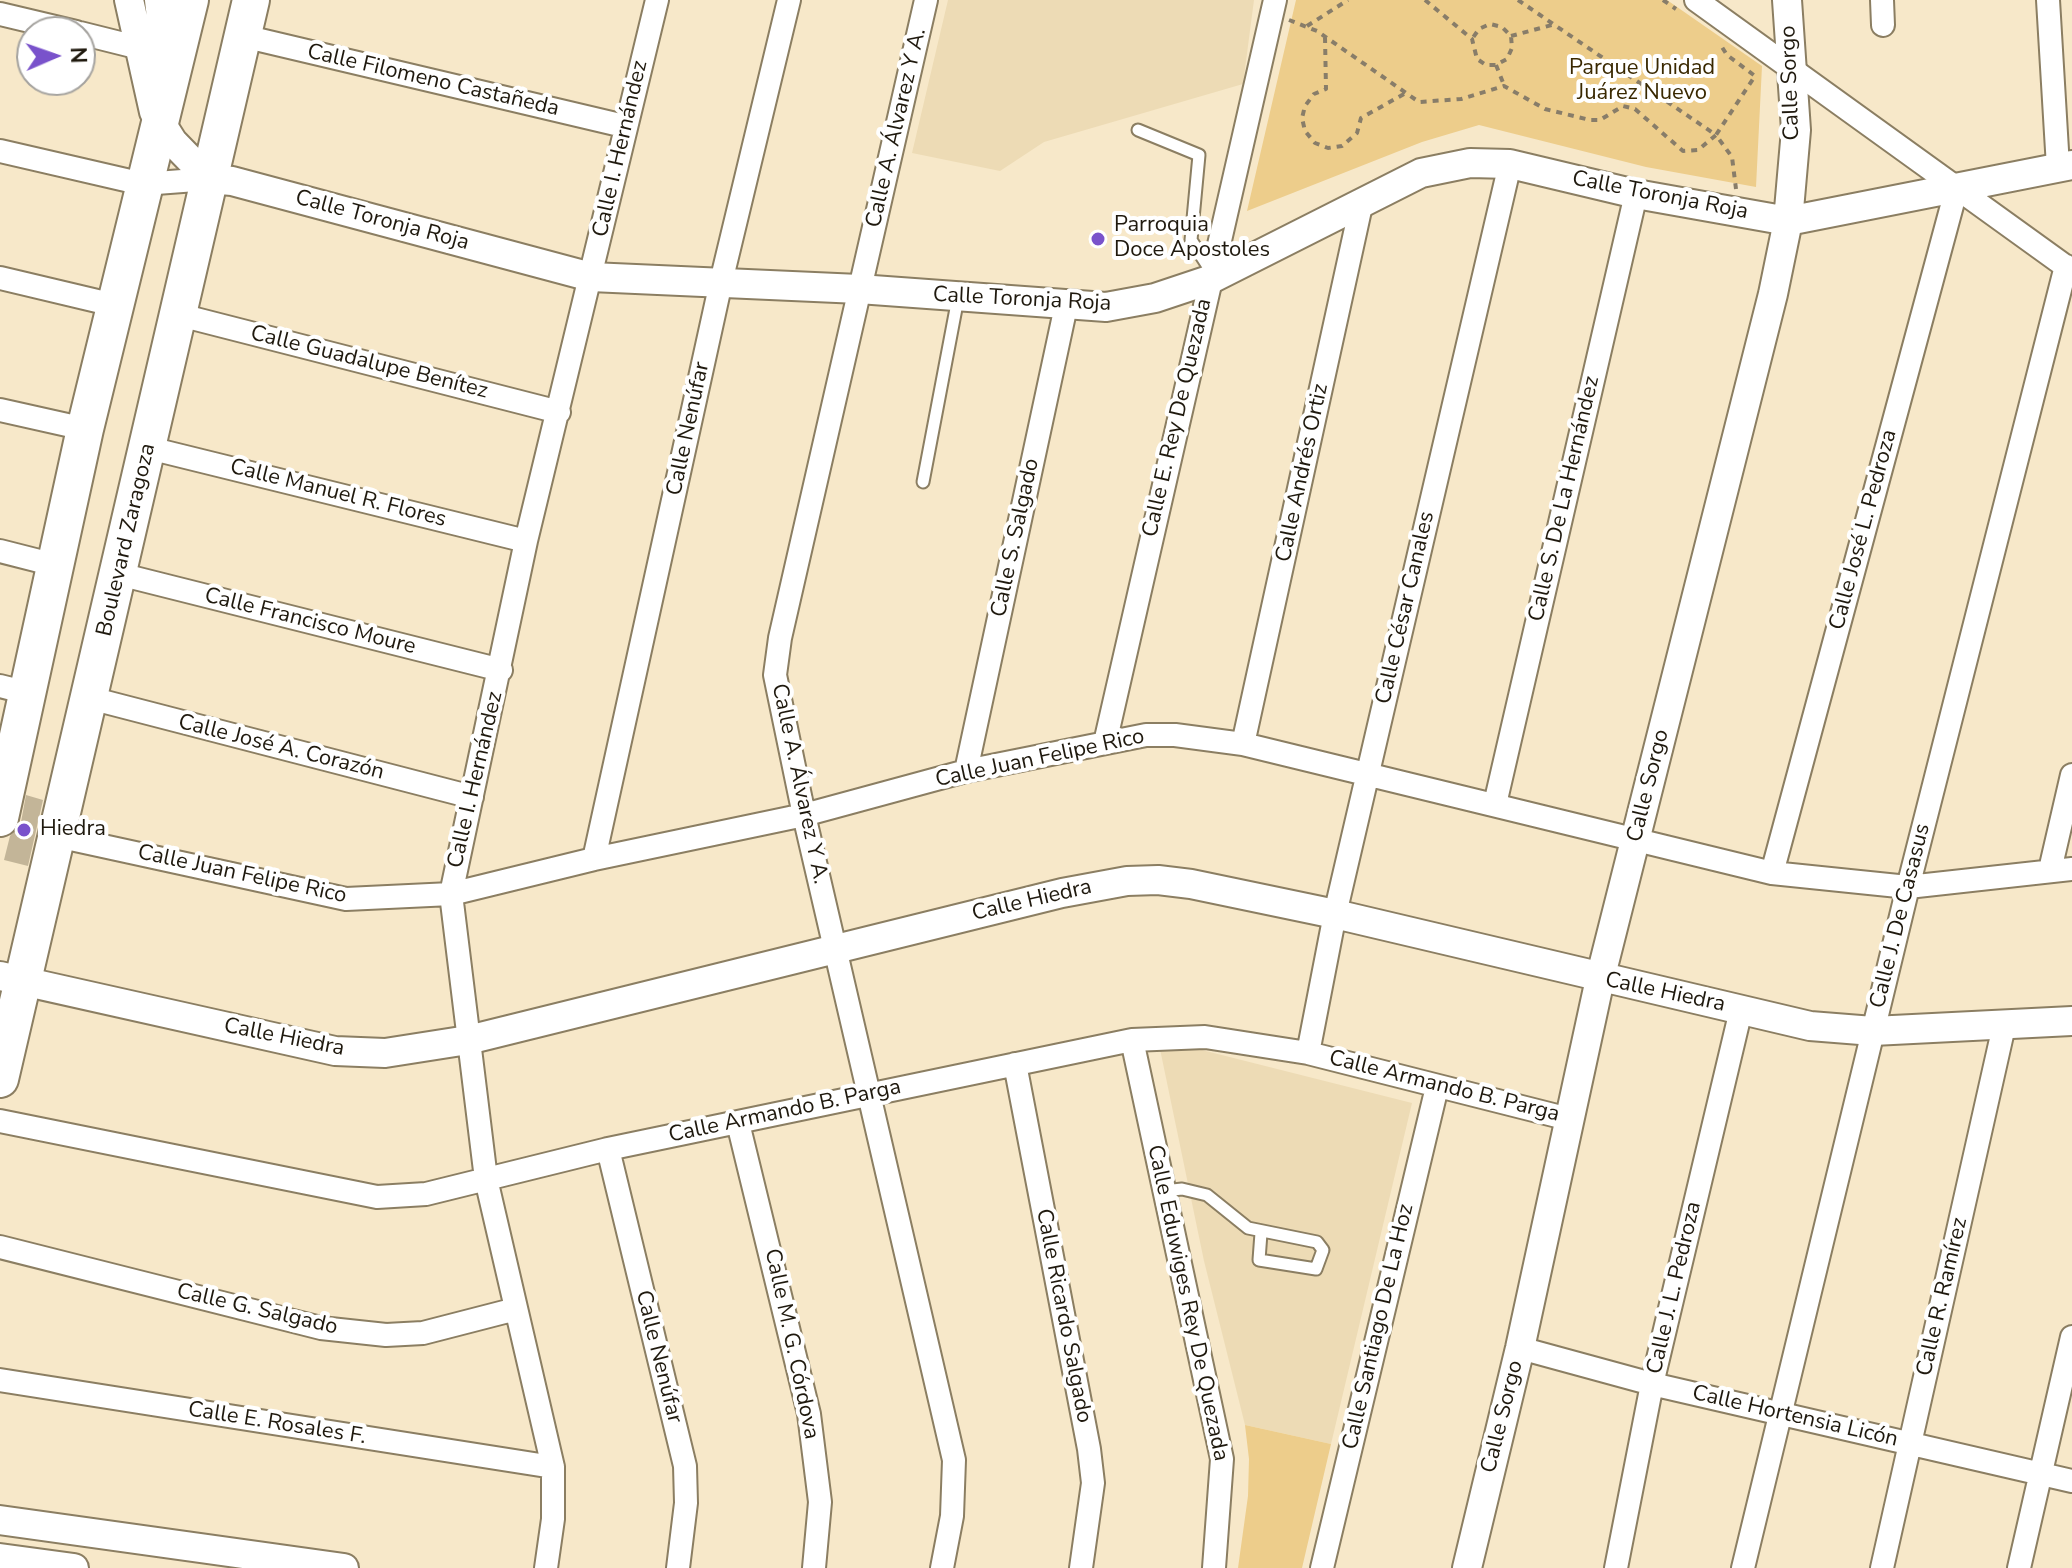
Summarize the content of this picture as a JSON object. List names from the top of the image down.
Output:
{
  "streets": {
    "main road": ["Boulevard Zaragoza"],
    "street": [
      "Calle Filomeno Castañeda",
      "Calle Sorgo",
      "Calle A. Álvarez Y A.",
      "Calle I. Hernández",
      "Calle Toronja Roja",
      "Calle Guadalupe Benítez",
      "Calle E. Rey De Quezada",
      "Calle Nenúfar",
      "Calle Andrés Ortiz",
      "Calle Manuel R. Flores",
      "Calle S. De La Hernández",
      "Calle José L. Pedroza",
      "Calle S. Salgado",
      "Calle César Canales",
      "Calle Francisco Moure",
      "Calle José A. Corazón",
      "Calle Juan Felipe Rico",
      "Calle Hiedra",
      "Calle J. De Casasus",
      "Calle Armando B. Parga",
      "Calle J. L. Pedroza",
      "Calle R. Ramírez",
      "Calle Eduwiges Rey De Quezada",
      "Calle G. Salgado",
      "Calle Ricardo Salgado",
      "Calle Santiago De La Hoz",
      "Calle M. G. Córdova",
      "Calle Hortensia Licón",
      "Calle E. Rosales F."
    ]
  },
  "crossings": [
    ["Calle Filomeno Castañeda", "Calle I. Hernández"],
    ["Calle Filomeno Castañeda", "Boulevard Zaragoza"],
    ["Calle Sorgo", "Calle Toronja Roja"],
    ["Calle Sorgo", "Calle Juan Felipe Rico"],
    ["Calle Sorgo", "Calle Hiedra"],
    ["Calle Sorgo", "Calle Armando B. Parga"],
    ["Calle Sorgo", "Calle Hortensia Licón"],
    ["Calle A. Álvarez Y A.", "Calle Toronja Roja"],
    ["Calle A. Álvarez Y A.", "Calle Juan Felipe Rico"],
    ["Calle A. Álvarez Y A.", "Calle Hiedra"],
    ["Calle A. Álvarez Y A.", "Calle Armando B. Parga"],
    ["Calle I. Hernández", "Calle Toronja Roja"],
    ["Calle I. Hernández", "Calle Guadalupe Benítez"],
    ["Calle I. Hernández", "Calle Manuel R. Flores"],
    ["Calle I. Hernández", "Calle Francisco Moure"],
    ["Calle I. Hernández", "Calle José A. Corazón"],
    ["Calle I. Hernández", "Calle Juan Felipe Rico"],
    ["Calle I. Hernández", "Calle Hiedra"],
    ["Calle I. Hernández", "Calle Armando B. Parga"],
    ["Calle I. Hernández", "Calle G. Salgado"],
    ["Calle I. Hernández", "Calle E. Rosales F."],
    ["Calle Toronja Roja", "Calle E. Rey De Quezada"],
    ["Calle Toronja Roja", "Calle Nenúfar"],
    ["Calle Toronja Roja", "Calle Andrés Ortiz"],
    ["Calle Toronja Roja", "Calle S. De La Hernández"],
    ["Calle Toronja Roja", "Calle José L. Pedroza"],
    ["Calle Toronja Roja", "Calle S. Salgado"],
    ["Calle Toronja Roja", "Boulevard Zaragoza"],
    ["Calle Toronja Roja", "Calle César Canales"],
    ["Calle Guadalupe Benítez", "Boulevard Zaragoza"],
    ["Calle E. Rey De Quezada", "Calle Juan Felipe Rico"],
    ["Calle Nenúfar", "Calle Juan Felipe Rico"],
    ["Calle Nenúfar", "Calle Armando B. Parga"],
    ["Calle Andrés Ortiz", "Calle Juan Felipe Rico"],
    ["Calle Manuel R. Flores", "Boulevard Zaragoza"],
    ["Calle S. De La Hernández", "Calle Juan Felipe Rico"],
    ["Calle José L. Pedroza", "Calle Juan Felipe Rico"],
    ["Calle S. Salgado", "Calle Juan Felipe Rico"],
    ["Boulevard Zaragoza", "Calle Francisco Moure"],
    ["Boulevard Zaragoza", "Calle José A. Corazón"],
    ["Boulevard Zaragoza", "Calle Juan Felipe Rico"],
    ["Boulevard Zaragoza", "Calle Hiedra"],
    ["Calle César Canales", "Calle Juan Felipe Rico"],
    ["Calle César Canales", "Calle Hiedra"],
    ["Calle César Canales", "Calle Armando B. Parga"],
    ["Calle Juan Felipe Rico", "Calle J. De Casasus"],
    ["Calle Hiedra", "Calle J. De Casasus"],
    ["Calle Hiedra", "Calle J. L. Pedroza"],
    ["Calle Hiedra", "Calle R. Ramírez"],
    ["Calle J. De Casasus", "Calle Hortensia Licón"],
    ["Calle Armando B. Parga", "Calle Eduwiges Rey De Quezada"],
    ["Calle Armando B. Parga", "Calle Ricardo Salgado"],
    ["Calle Armando B. Parga", "Calle Santiago De La Hoz"],
    ["Calle Armando B. Parga", "Calle M. G. Córdova"],
    ["Calle J. L. Pedroza", "Calle Hortensia Licón"],
    ["Calle R. Ramírez", "Calle Hortensia Licón"]
  ],
  "parks": ["Parque Unidad Juárez Nuevo"],
  "places": ["Parroquia Doce Apostoles", "Hiedra"],
  "north": "right"
}
